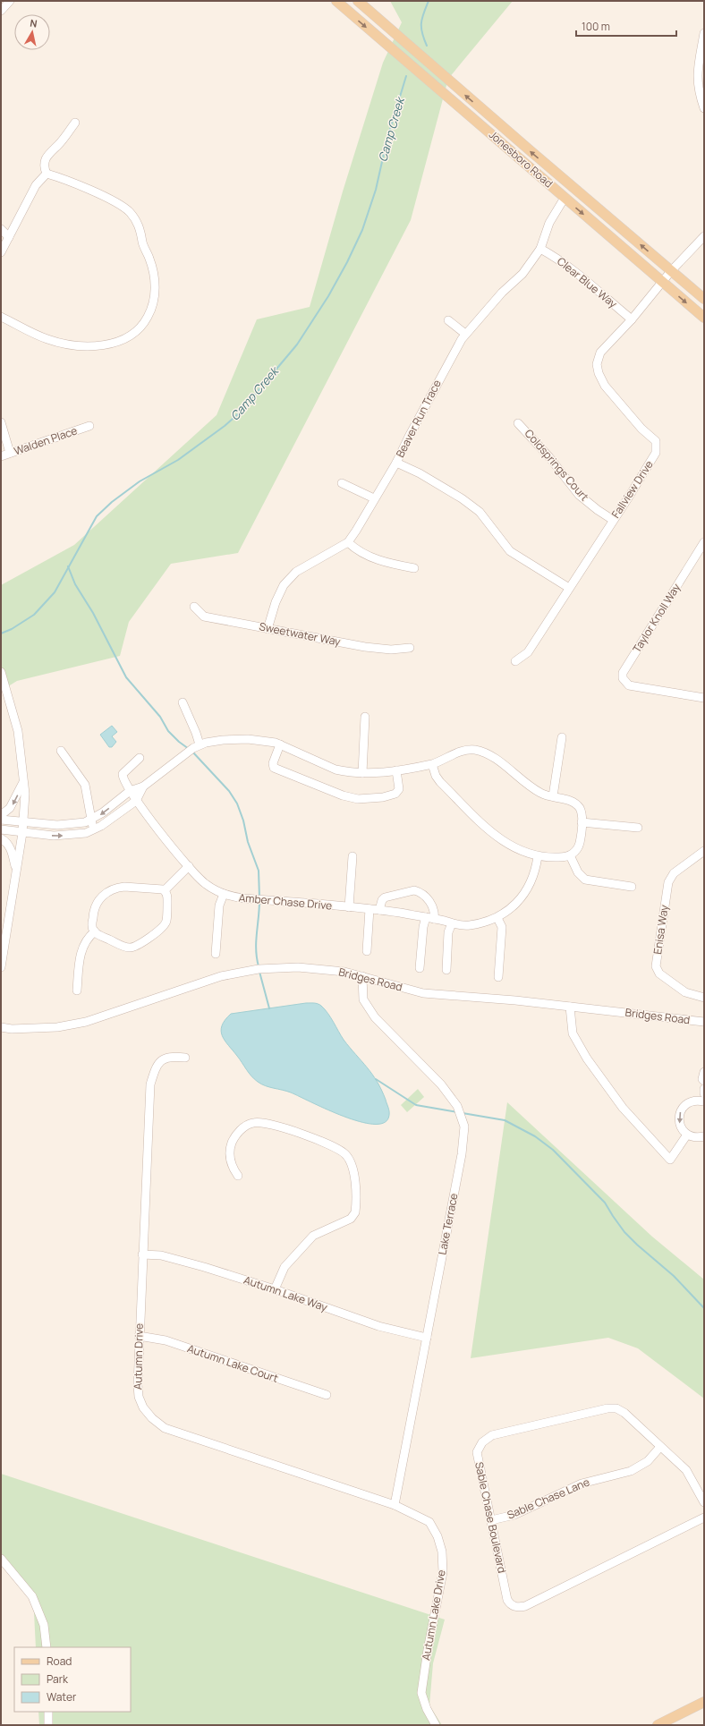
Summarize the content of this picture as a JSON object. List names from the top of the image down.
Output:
{
  "streets": {
    "main road": ["Jonesboro Road"],
    "street": [
      "Clear Blue Way",
      "Beaver Run Trace",
      "Walden Place",
      "Coldsprings Court",
      "Fallview Drive",
      "Taylor Knoll Way",
      "Sweetwater Way",
      "Amber Chase Drive",
      "Enisa Way",
      "Bridges Road",
      "Lake Terrace",
      "Autumn Lake Way",
      "Autumn Drive",
      "Autumn Lake Court",
      "Sable Chase Lane",
      "Sable Chase Boulevard",
      "Autumn Lake Drive"
    ]
  },
  "crossings": [
    ["Jonesboro Road", "Beaver Run Trace"],
    ["Jonesboro Road", "Fallview Drive"],
    ["Clear Blue Way", "Beaver Run Trace"],
    ["Clear Blue Way", "Fallview Drive"],
    ["Beaver Run Trace", "Sweetwater Way"],
    ["Coldsprings Court", "Fallview Drive"],
    ["Bridges Road", "Lake Terrace"],
    ["Lake Terrace", "Autumn Lake Way"],
    ["Lake Terrace", "Autumn Drive"],
    ["Lake Terrace", "Autumn Lake Drive"],
    ["Autumn Lake Way", "Autumn Drive"],
    ["Autumn Drive", "Autumn Lake Court"],
    ["Autumn Drive", "Autumn Lake Drive"],
    ["Sable Chase Lane", "Sable Chase Boulevard"]
  ],
  "water": ["Camp Creek"],
  "legend": ["Road", "Park", "Water"],
  "scale_bar": "100 m",
  "north": "top"
}
